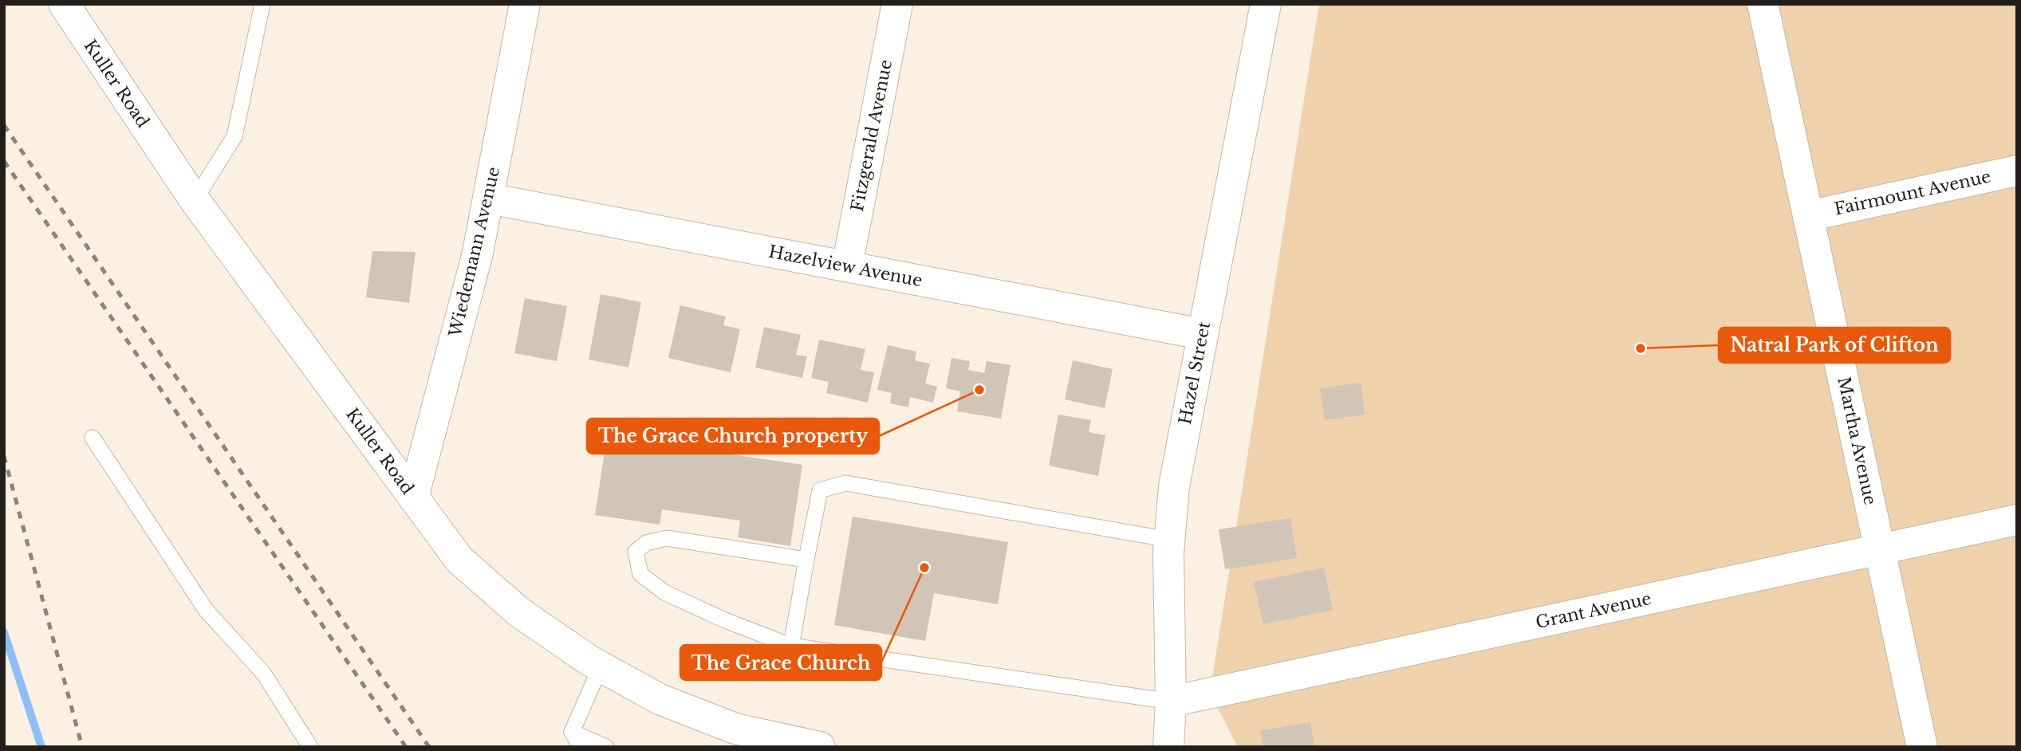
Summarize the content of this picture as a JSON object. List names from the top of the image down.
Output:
{
  "streets": {
    "street": [
      "Kuller Road",
      "Fitzgerald Avenue",
      "Fairmount Avenue",
      "Wiedemann Avenue",
      "Hazelview Avenue",
      "Hazel Street",
      "Martha Avenue",
      "Grant Avenue"
    ]
  },
  "crossings": [
    ["Kuller Road", "Wiedemann Avenue"],
    ["Fitzgerald Avenue", "Hazelview Avenue"],
    ["Fairmount Avenue", "Martha Avenue"],
    ["Wiedemann Avenue", "Hazelview Avenue"],
    ["Hazelview Avenue", "Hazel Street"],
    ["Hazel Street", "Grant Avenue"],
    ["Martha Avenue", "Grant Avenue"]
  ],
  "places": ["Natral Park of Clifton", "The Grace Church property", "The Grace Church"]
}
